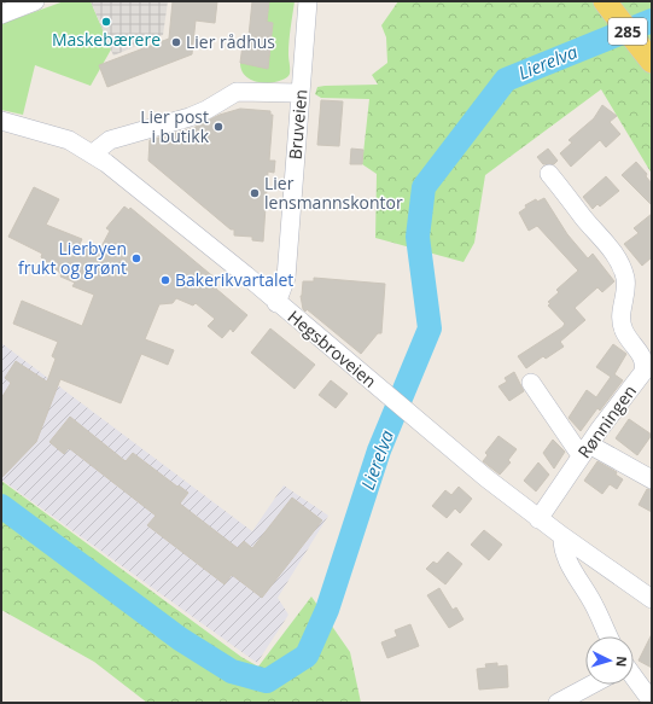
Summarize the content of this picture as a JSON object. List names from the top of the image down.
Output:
{
  "streets": {
    "main road": ["285"],
    "street": ["Bruveien", "Hegsbroveien", "Rønningen"]
  },
  "crossings": [
    ["Bruveien", "Hegsbroveien"],
    ["Hegsbroveien", "Rønningen"]
  ],
  "water": ["Lierelva"],
  "places": [
    "Maskebærere",
    "Lier rådhus",
    "Lier post i butikk",
    "Lier lensmannskontor",
    "Lierbyen frukt og grønt",
    "Bakerikvartalet"
  ],
  "north": "right"
}
